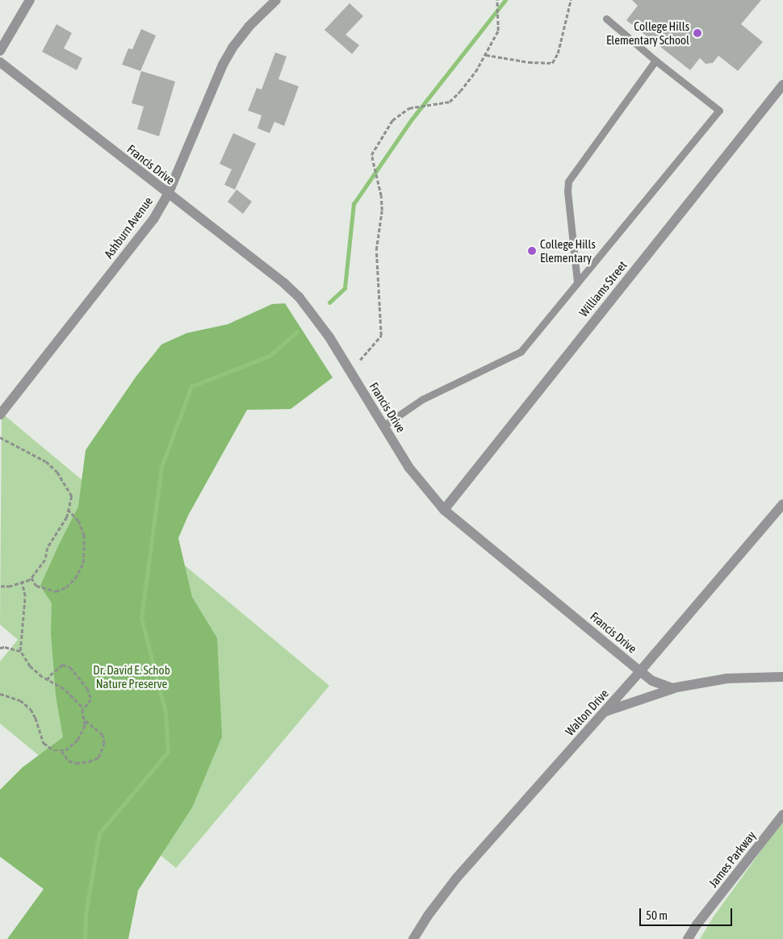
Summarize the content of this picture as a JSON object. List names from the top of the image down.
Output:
{
  "streets": {
    "street": [
      "Francis Drive",
      "Ashburn Avenue",
      "Williams Street",
      "Walton Drive",
      "James Parkway"
    ]
  },
  "crossings": [
    ["Francis Drive", "Ashburn Avenue"],
    ["Francis Drive", "Williams Street"],
    ["Francis Drive", "Walton Drive"]
  ],
  "parks": ["Dr. David E. Schob Nature Preserve"],
  "places": ["College Hills Elementary School", "College Hills Elementary"],
  "scale_bar": "50 m"
}
